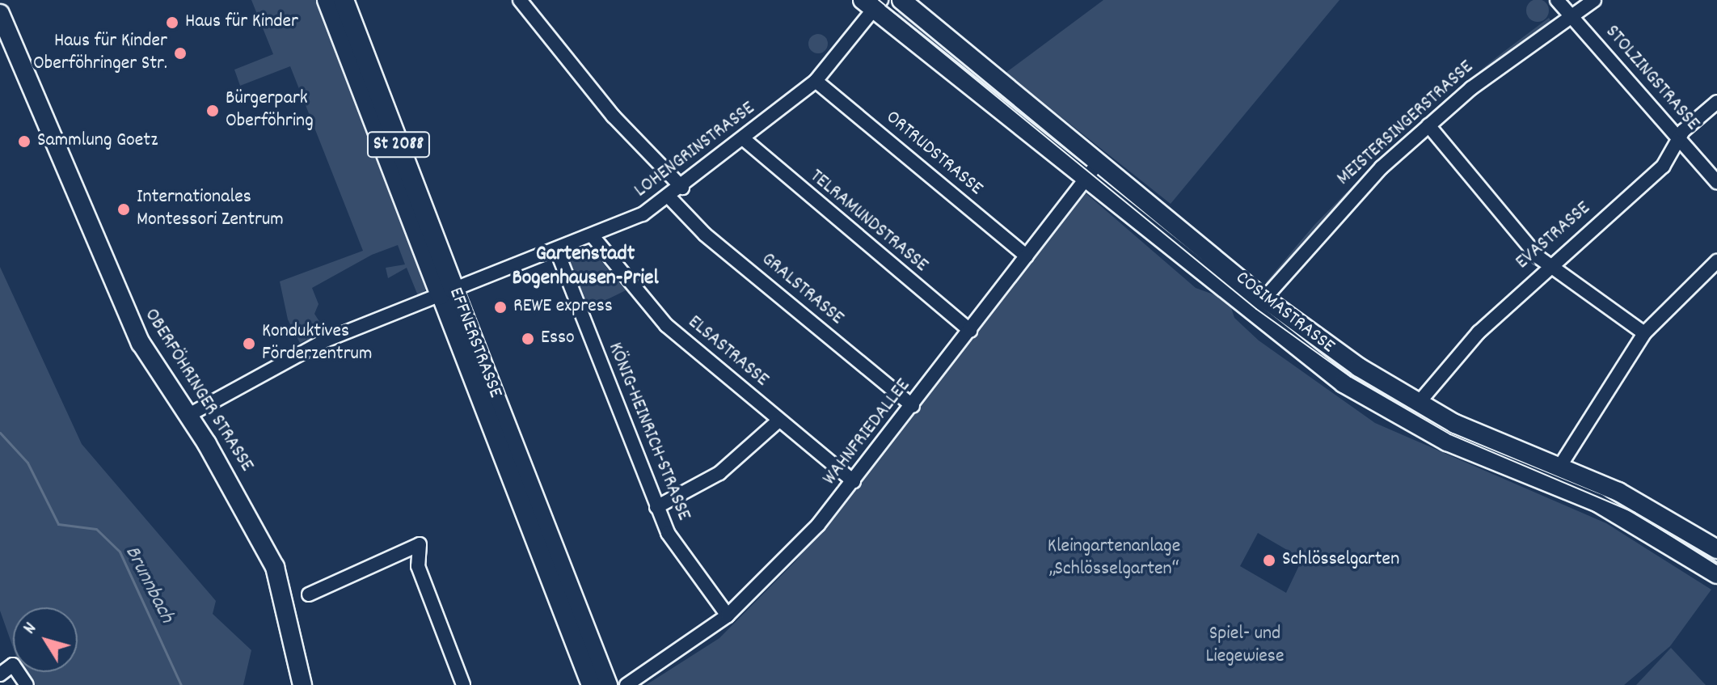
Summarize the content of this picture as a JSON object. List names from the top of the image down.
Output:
{
  "streets": {
    "highway": ["St 2088", "EFFNERSTRASSE"],
    "main road": ["COSIMASTRASSE", "OBERFÖHRINGER STRASSE"],
    "street": [
      "STOLZINGSTRASSE",
      "MEISTERSINGERSTRASSE",
      "LOHENGRINSTRASSE",
      "ORTRUDSTRASSE",
      "TELRAMUNDSTRASSE",
      "EVASTRASSE",
      "GRALSTRASSE",
      "ELSASTRASSE",
      "KÖNIG-HEINRICH-STRASSE",
      "WAHNFRIEDALLEE"
    ]
  },
  "crossings": [
    ["STOLZINGSTRASSE", "MEISTERSINGERSTRASSE"],
    ["STOLZINGSTRASSE", "EVASTRASSE"],
    ["MEISTERSINGERSTRASSE", "COSIMASTRASSE"],
    ["LOHENGRINSTRASSE", "ORTRUDSTRASSE"],
    ["LOHENGRINSTRASSE", "TELRAMUNDSTRASSE"],
    ["LOHENGRINSTRASSE", "GRALSTRASSE"],
    ["LOHENGRINSTRASSE", "COSIMASTRASSE"],
    ["LOHENGRINSTRASSE", "EFFNERSTRASSE"],
    ["LOHENGRINSTRASSE", "ELSASTRASSE"],
    ["LOHENGRINSTRASSE", "OBERFÖHRINGER STRASSE"],
    ["LOHENGRINSTRASSE", "KÖNIG-HEINRICH-STRASSE"],
    ["ORTRUDSTRASSE", "WAHNFRIEDALLEE"],
    ["TELRAMUNDSTRASSE", "WAHNFRIEDALLEE"],
    ["EVASTRASSE", "COSIMASTRASSE"],
    ["GRALSTRASSE", "WAHNFRIEDALLEE"],
    ["COSIMASTRASSE", "WAHNFRIEDALLEE"],
    ["ELSASTRASSE", "WAHNFRIEDALLEE"],
    ["KÖNIG-HEINRICH-STRASSE", "WAHNFRIEDALLEE"]
  ],
  "districts": ["Gartenstadt Bogenhausen-Priel"],
  "water": ["Brunnbach"],
  "parks": ["Kleingartenanlage „Schlösselgarten“", "Spiel- und Liegewiese"],
  "places": [
    "Haus für Kinder",
    "Haus für Kinder Oberföhringer Str.",
    "Bürgerpark Oberföhring",
    "Sammlung Goetz",
    "Internationales Montessori Zentrum",
    "REWE express",
    "Esso",
    "Konduktives Förderzentrum",
    "Schlösselgarten"
  ],
  "north": "top left"
}
